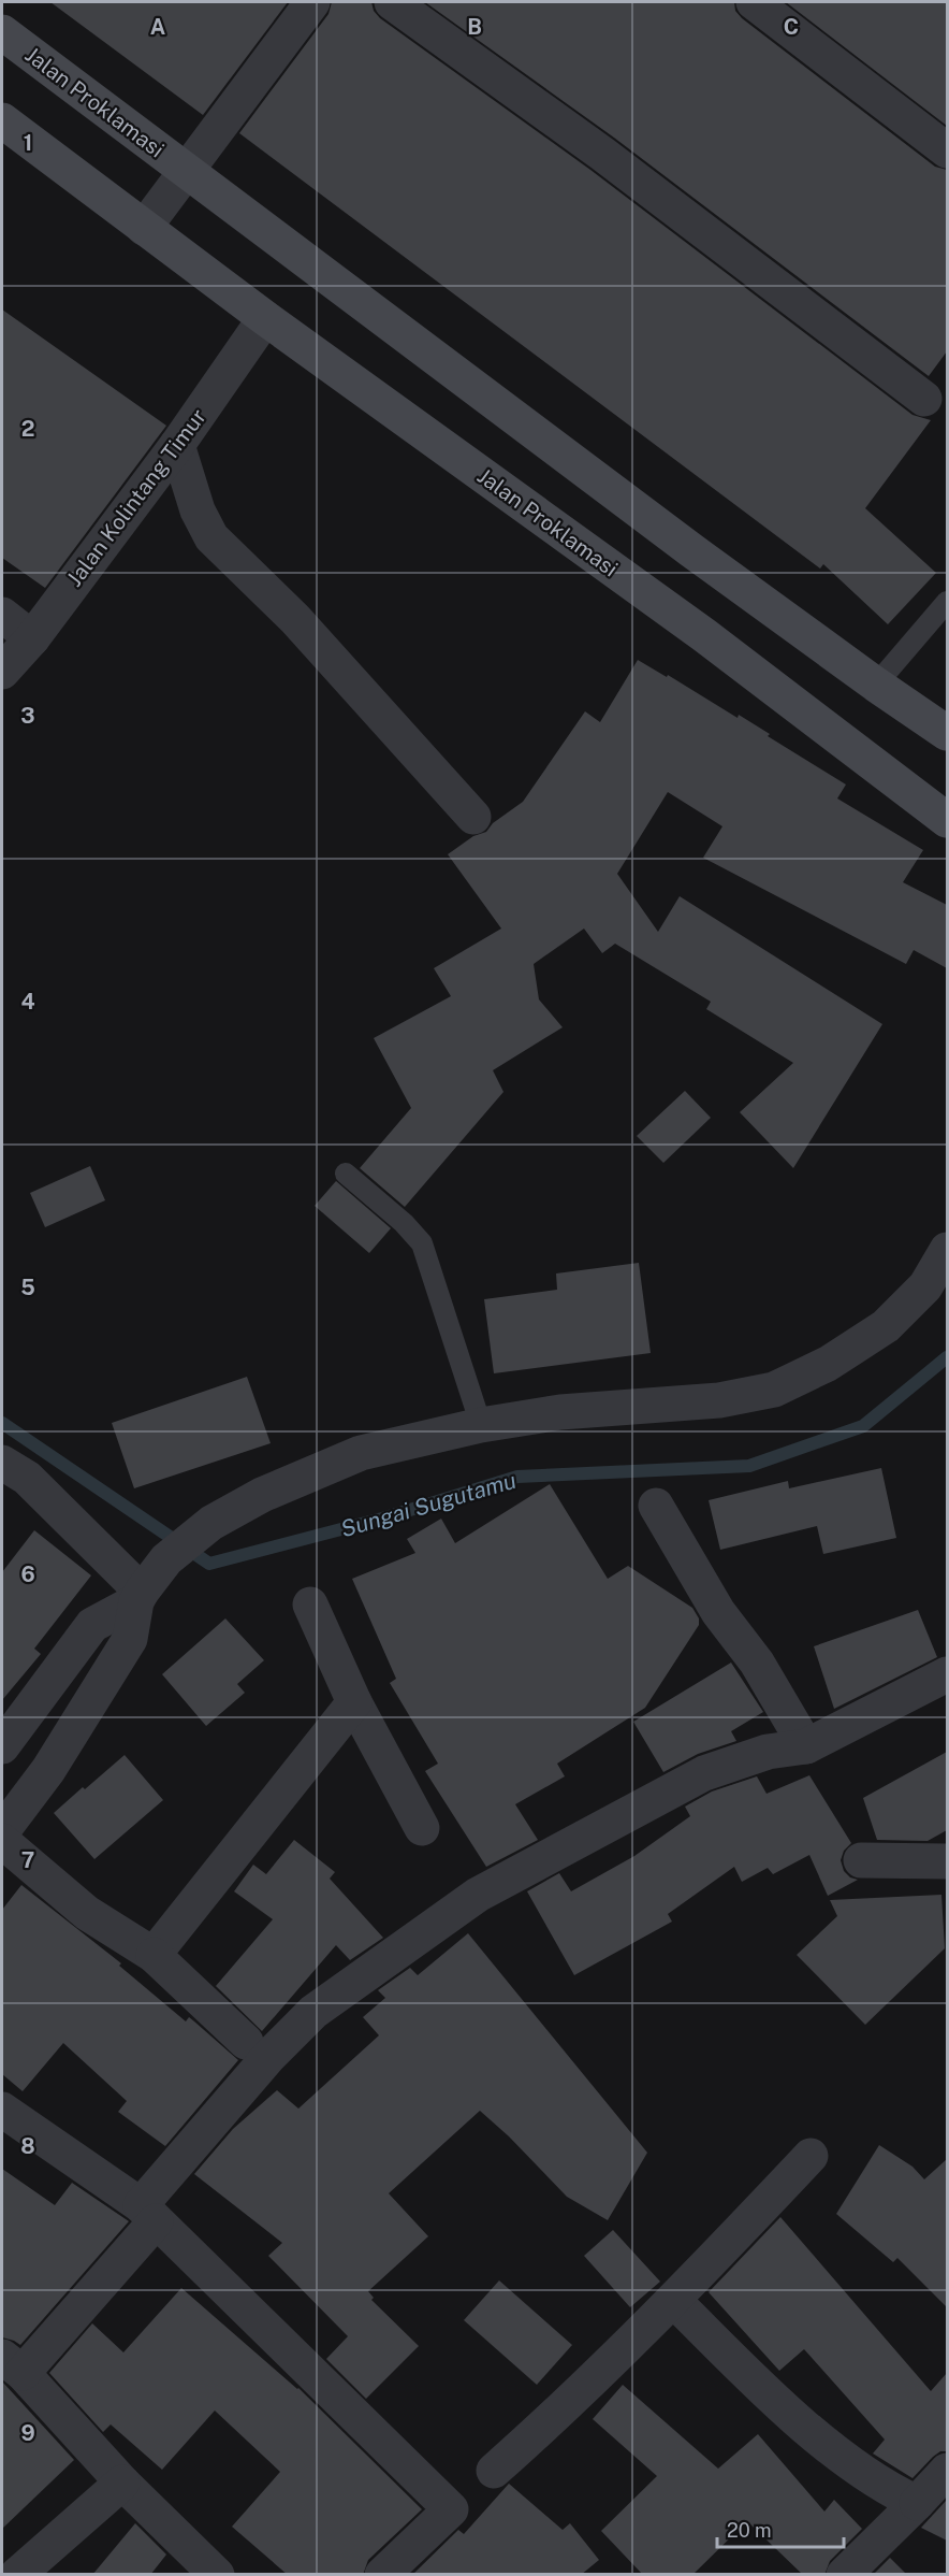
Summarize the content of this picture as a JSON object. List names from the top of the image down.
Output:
{
  "streets": {
    "street": ["Jalan Proklamasi", "Jalan Kolintang Timur"]
  },
  "crossings": [
    ["Jalan Proklamasi", "Jalan Kolintang Timur"]
  ],
  "water": ["Sungai Sugutamu"],
  "scale_bar": "20 m",
  "grid": {
    "columns": ["A", "B", "C"],
    "rows": [
      "1",
      "2",
      "3",
      "4",
      "5",
      "6",
      "7",
      "8",
      "9"
    ]
  }
}
